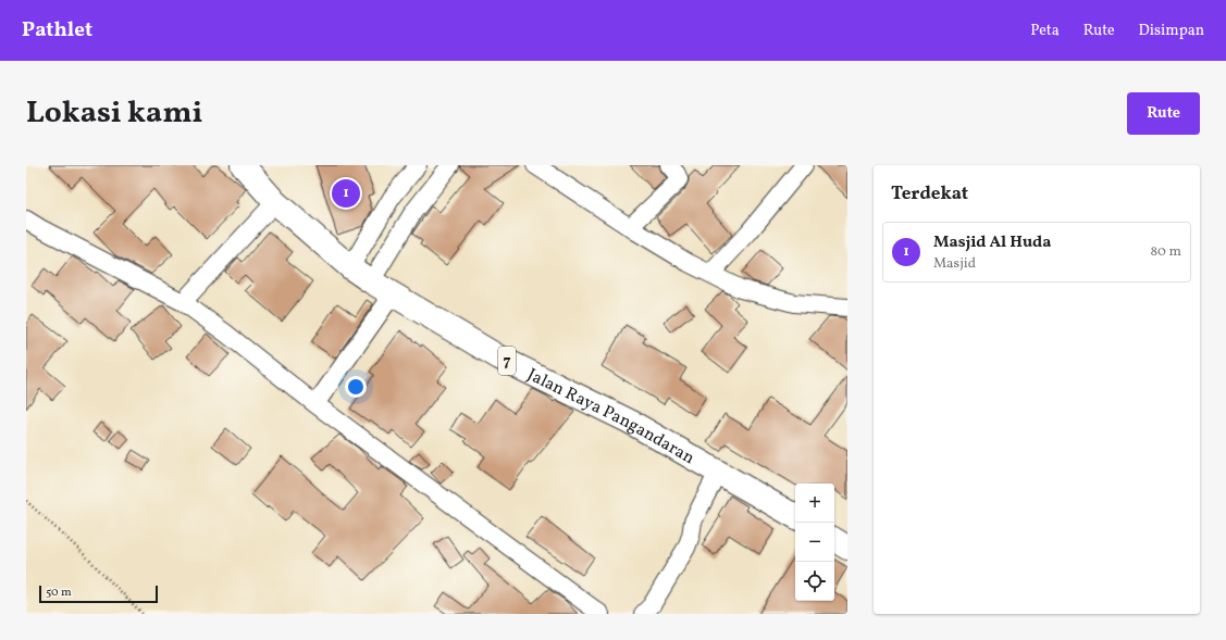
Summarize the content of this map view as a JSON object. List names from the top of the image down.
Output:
{
  "streets": {
    "highway": ["7", "Jalan Raya Pangandaran"]
  },
  "scale_bar": "50 m",
  "page": {
    "header": "Pathlet",
    "nav": ["Peta", "Rute", "Disimpan"],
    "title": "Lokasi kami",
    "buttons": "Rute",
    "heading": "Terdekat",
    "pins": "1",
    "list": [
      {
        "mark": "1",
        "name": "Masjid Al Huda",
        "note": "Masjid",
        "value": "80 m"
      }
    ],
    "map_buttons": ["+", "−"],
    "scale": "50 m"
  }
}
